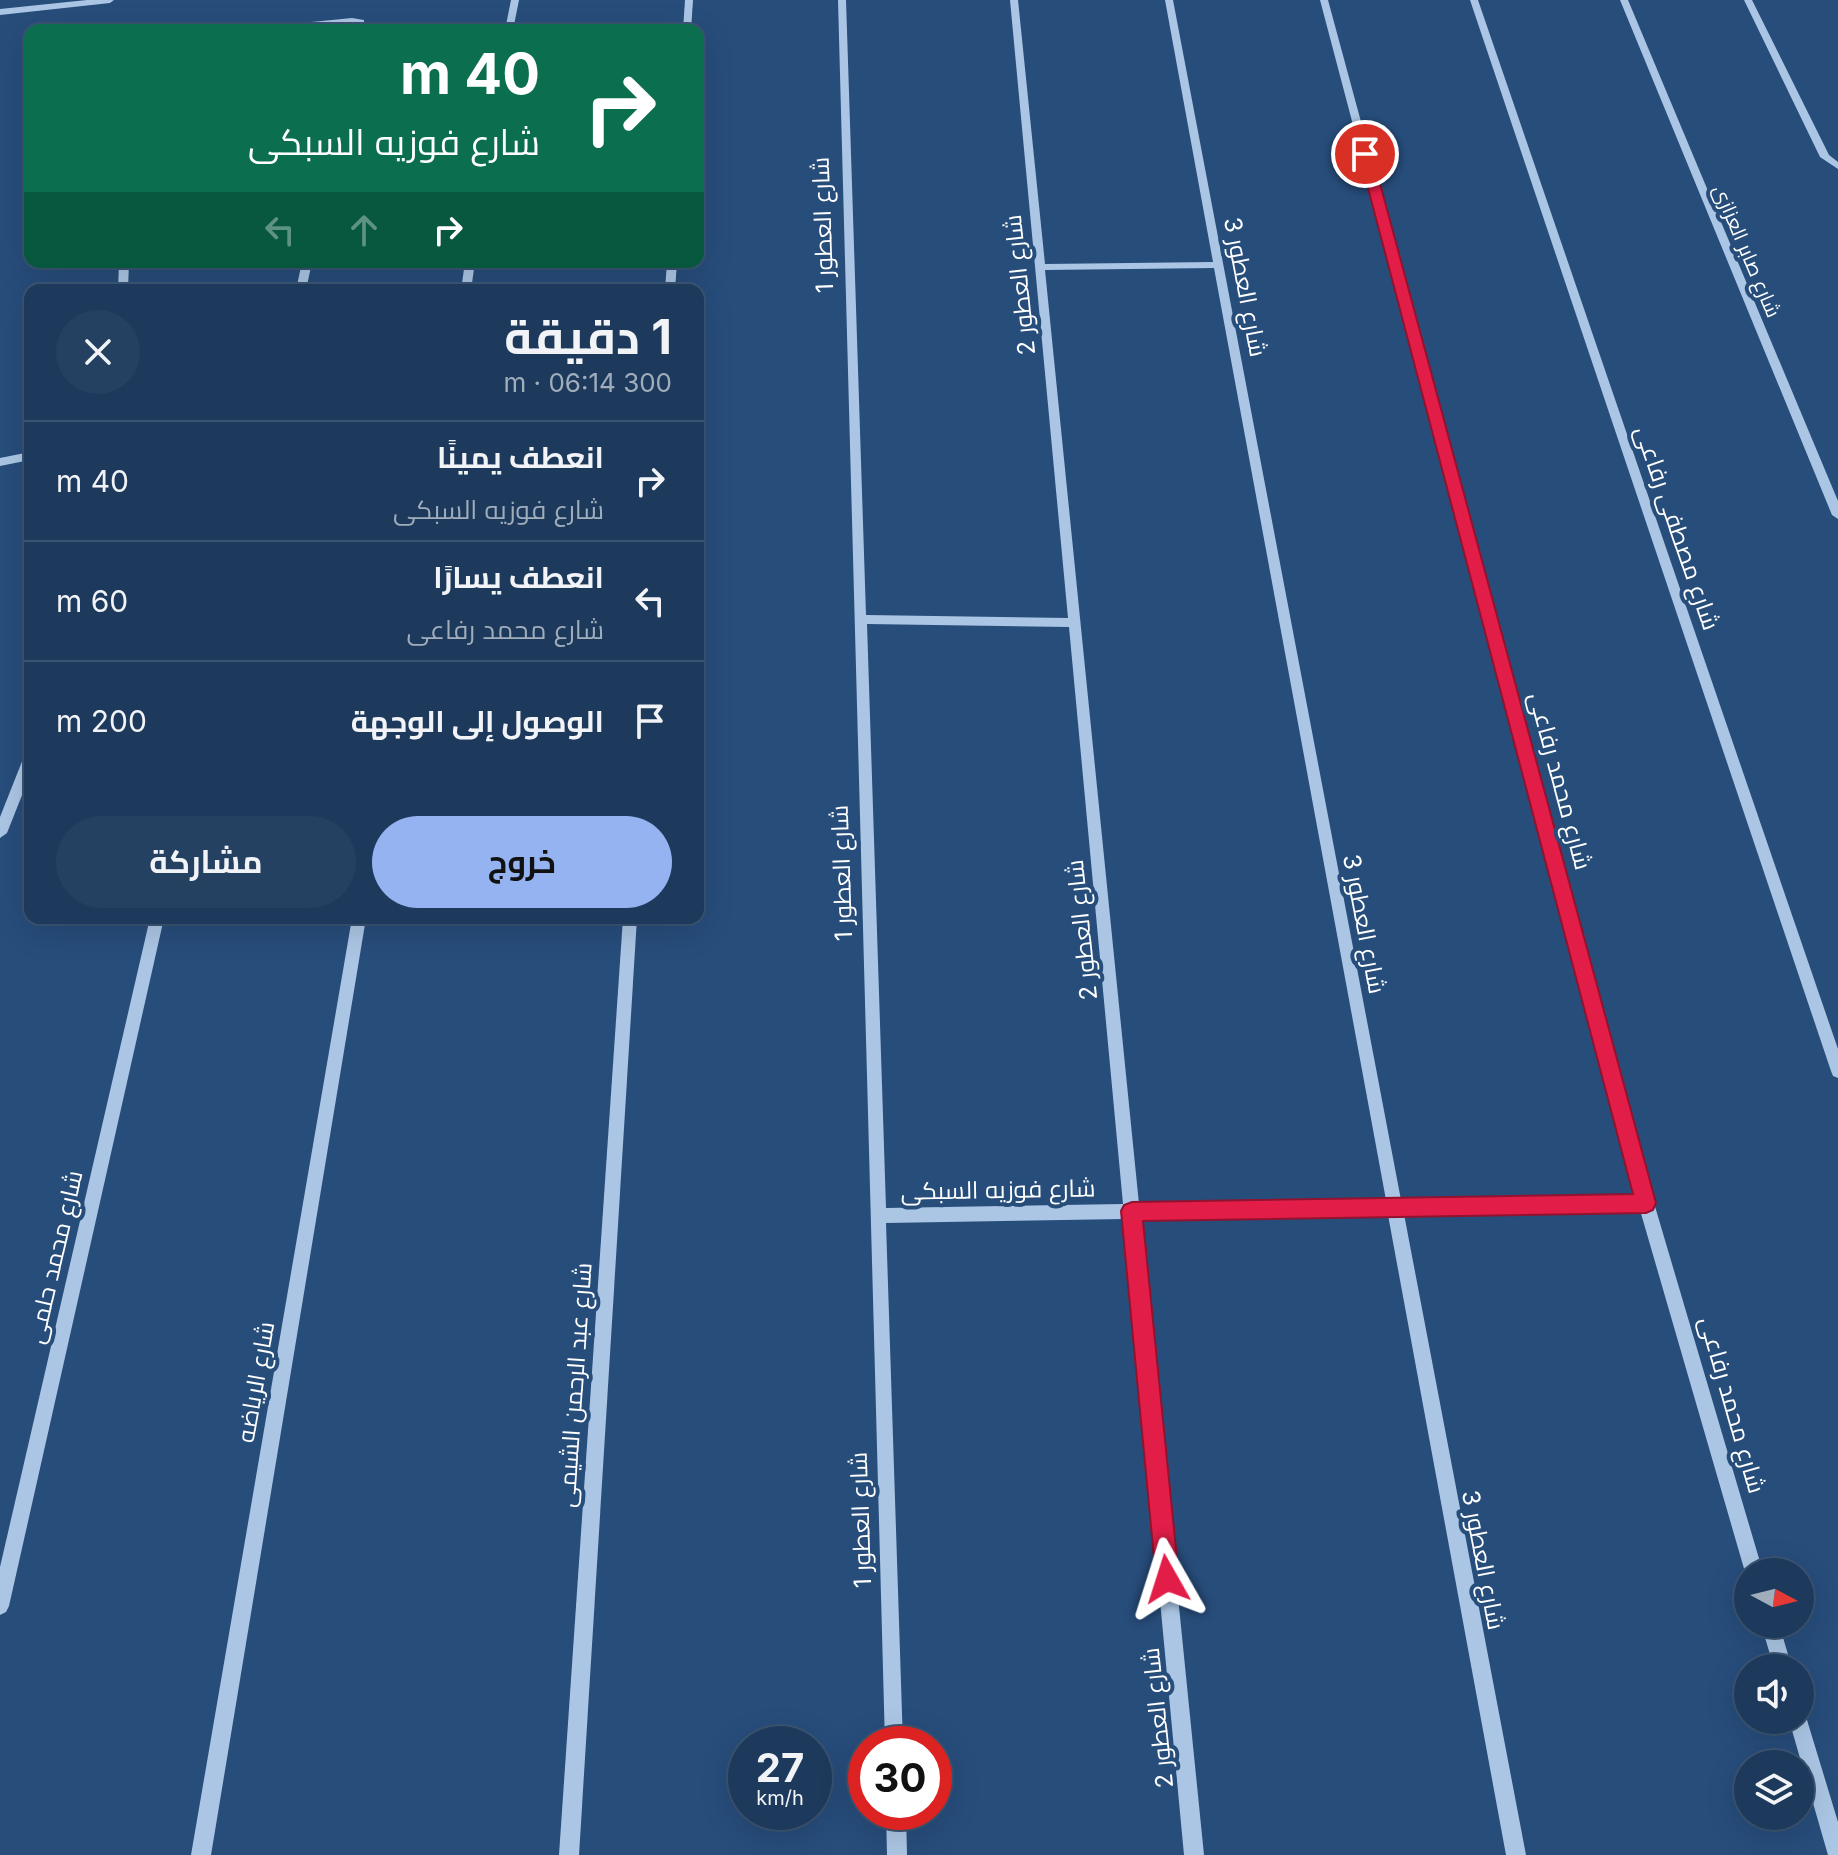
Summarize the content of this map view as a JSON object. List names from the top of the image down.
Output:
{
  "streets": {
    "street": [
      "شارع العطور 1",
      "شارع صابر العزازى",
      "شارع العطور 2",
      "شارع العطور 3",
      "شارع مصطفى رفاعى",
      "شارع محمد رفاعى",
      "شارع فوزيه السبكى",
      "شارع محمد حلمى",
      "شارع الرياضه",
      "شارع عبد الرحمن الشيمى"
    ]
  },
  "crossings": [
    ["شارع العطور 1", "شارع فوزيه السبكى"],
    ["شارع العطور 2", "شارع فوزيه السبكى"],
    ["شارع العطور 3", "شارع فوزيه السبكى"],
    ["شارع محمد رفاعى", "شارع فوزيه السبكى"]
  ],
  "north": "right",
  "page": {
    "turn": ["40 m", "شارع فوزيه السبكى"],
    "heading": ["1 دقيقة", "300 m · 06:14"],
    "list": [
      {
        "name": "انعطف يمينًا",
        "note": "شارع فوزيه السبكى",
        "value": "40 m"
      },
      {
        "name": "انعطف يسارًا",
        "note": "شارع محمد رفاعى",
        "value": "60 m"
      },
      {
        "name": "الوصول إلى الوجهة",
        "value": "200 m"
      }
    ],
    "buttons": ["خروج", "مشاركة"],
    "speed": "27 km/h",
    "limit": "30"
  }
}
